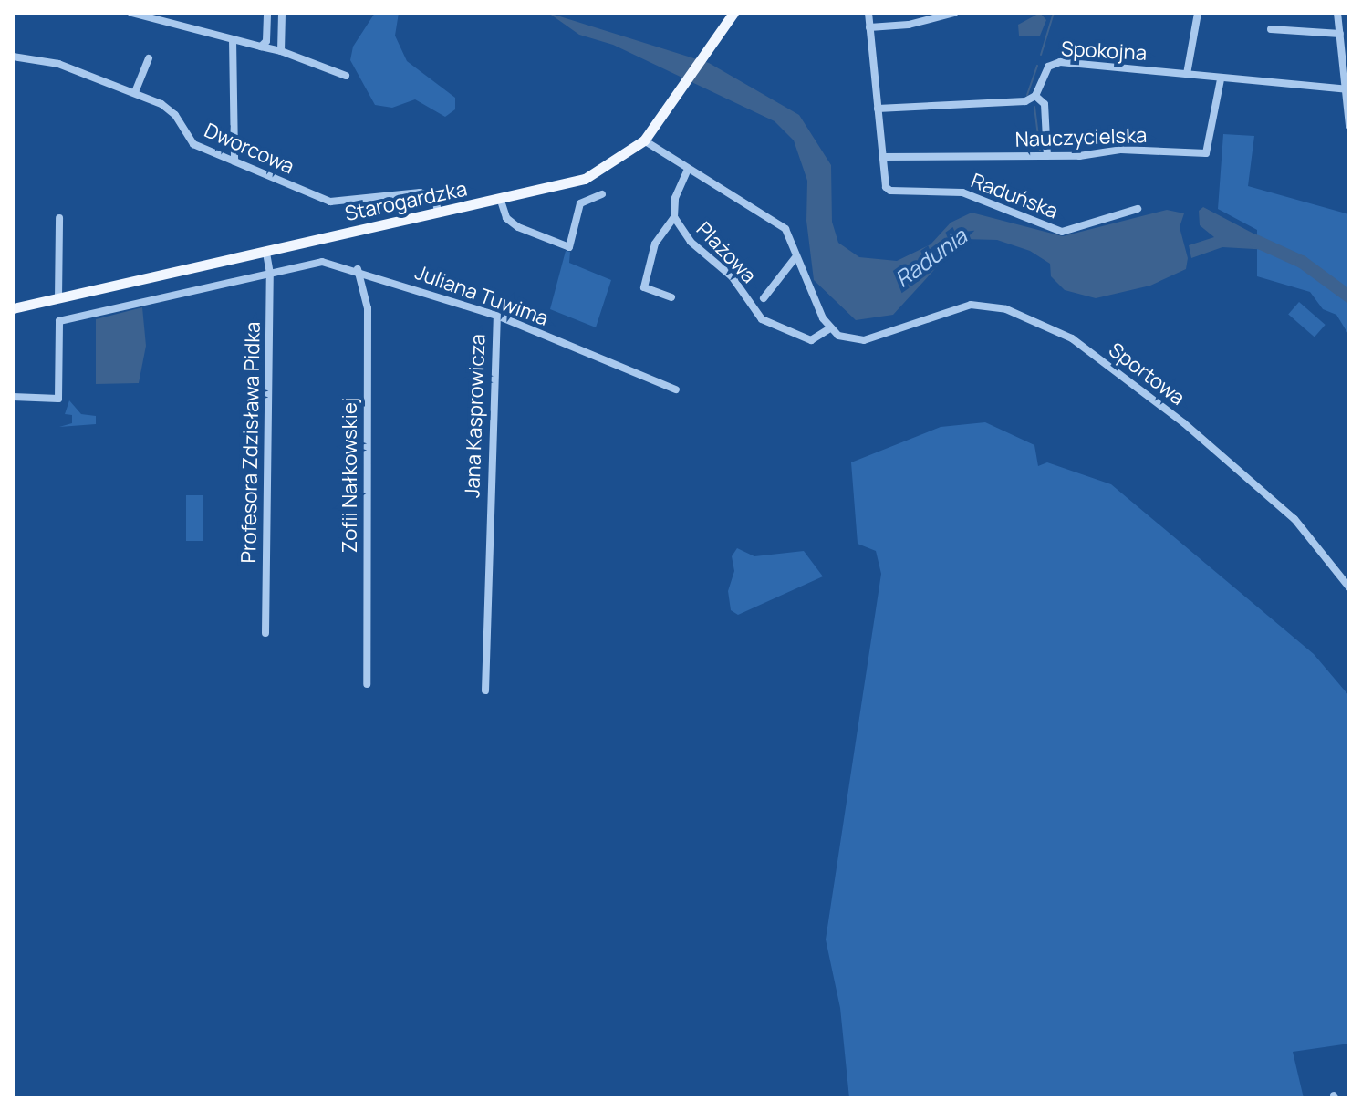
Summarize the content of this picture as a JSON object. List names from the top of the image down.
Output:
{
  "streets": {
    "main road": ["Starogardzka"],
    "street": [
      "Spokojna",
      "Nauczycielska",
      "Dworcowa",
      "Raduńska",
      "Plażowa",
      "Juliana Tuwima",
      "Sportowa",
      "Jana Kasprowicza",
      "Profesora Zdzisława Pidka",
      "Zofii Nałkowskiej"
    ]
  },
  "crossings": [
    ["Spokojna", "Nauczycielska"],
    ["Nauczycielska", "Raduńska"],
    ["Dworcowa", "Starogardzka"],
    ["Starogardzka", "Profesora Zdzisława Pidka"],
    ["Plażowa", "Sportowa"],
    ["Juliana Tuwima", "Jana Kasprowicza"],
    ["Juliana Tuwima", "Profesora Zdzisława Pidka"],
    ["Juliana Tuwima", "Zofii Nałkowskiej"]
  ],
  "water": ["Radunia"]
}
